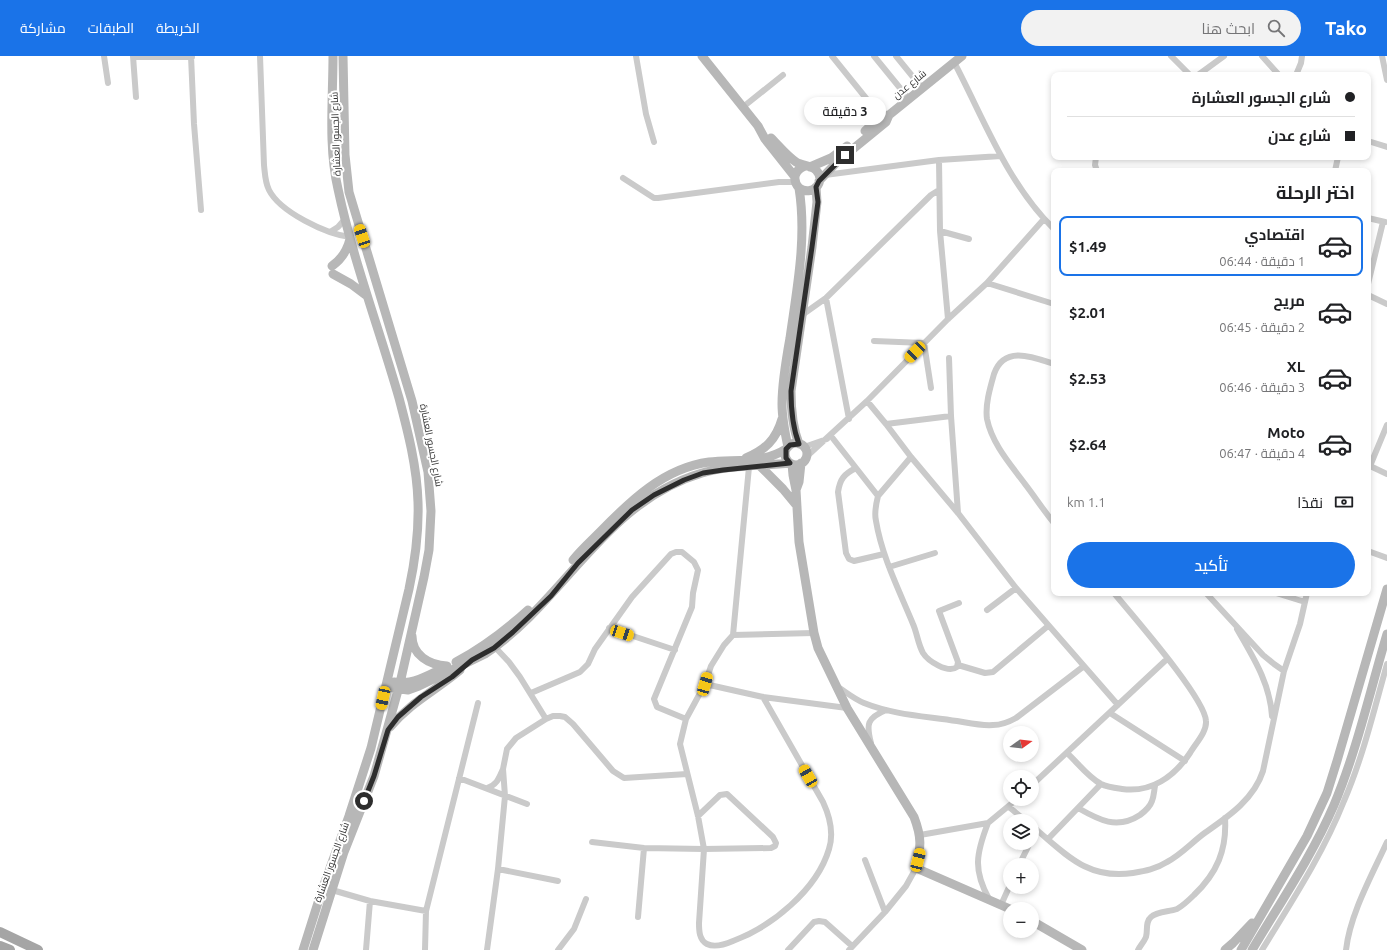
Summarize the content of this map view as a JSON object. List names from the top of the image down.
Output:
{
  "streets": {
    "street": ["شارع عدن", "شارع الجسور العشارة"]
  },
  "north": "right",
  "page": {
    "header": "Tako",
    "search": "ابحث هنا",
    "nav": ["الخريطة", "الطبقات", "مشاركة"],
    "banner": ["شارع الجسور العشارة", "شارع عدن"],
    "bubble": "3 دقيقة",
    "heading": "اختر الرحلة",
    "list": [
      {
        "name": "اقتصادي",
        "note": "1 دقيقة · 06:44",
        "value": "$1.49"
      },
      {
        "name": "مريح",
        "note": "2 دقيقة · 06:45",
        "value": "$2.01"
      },
      {
        "name": "XL",
        "note": "3 دقيقة · 06:46",
        "value": "$2.53"
      },
      {
        "name": "Moto",
        "note": "4 دقيقة · 06:47",
        "value": "$2.64"
      }
    ],
    "pay": ["نقدًا", "1.1 km"],
    "buttons": "تأكيد",
    "map_buttons": ["+", "−"]
  }
}
